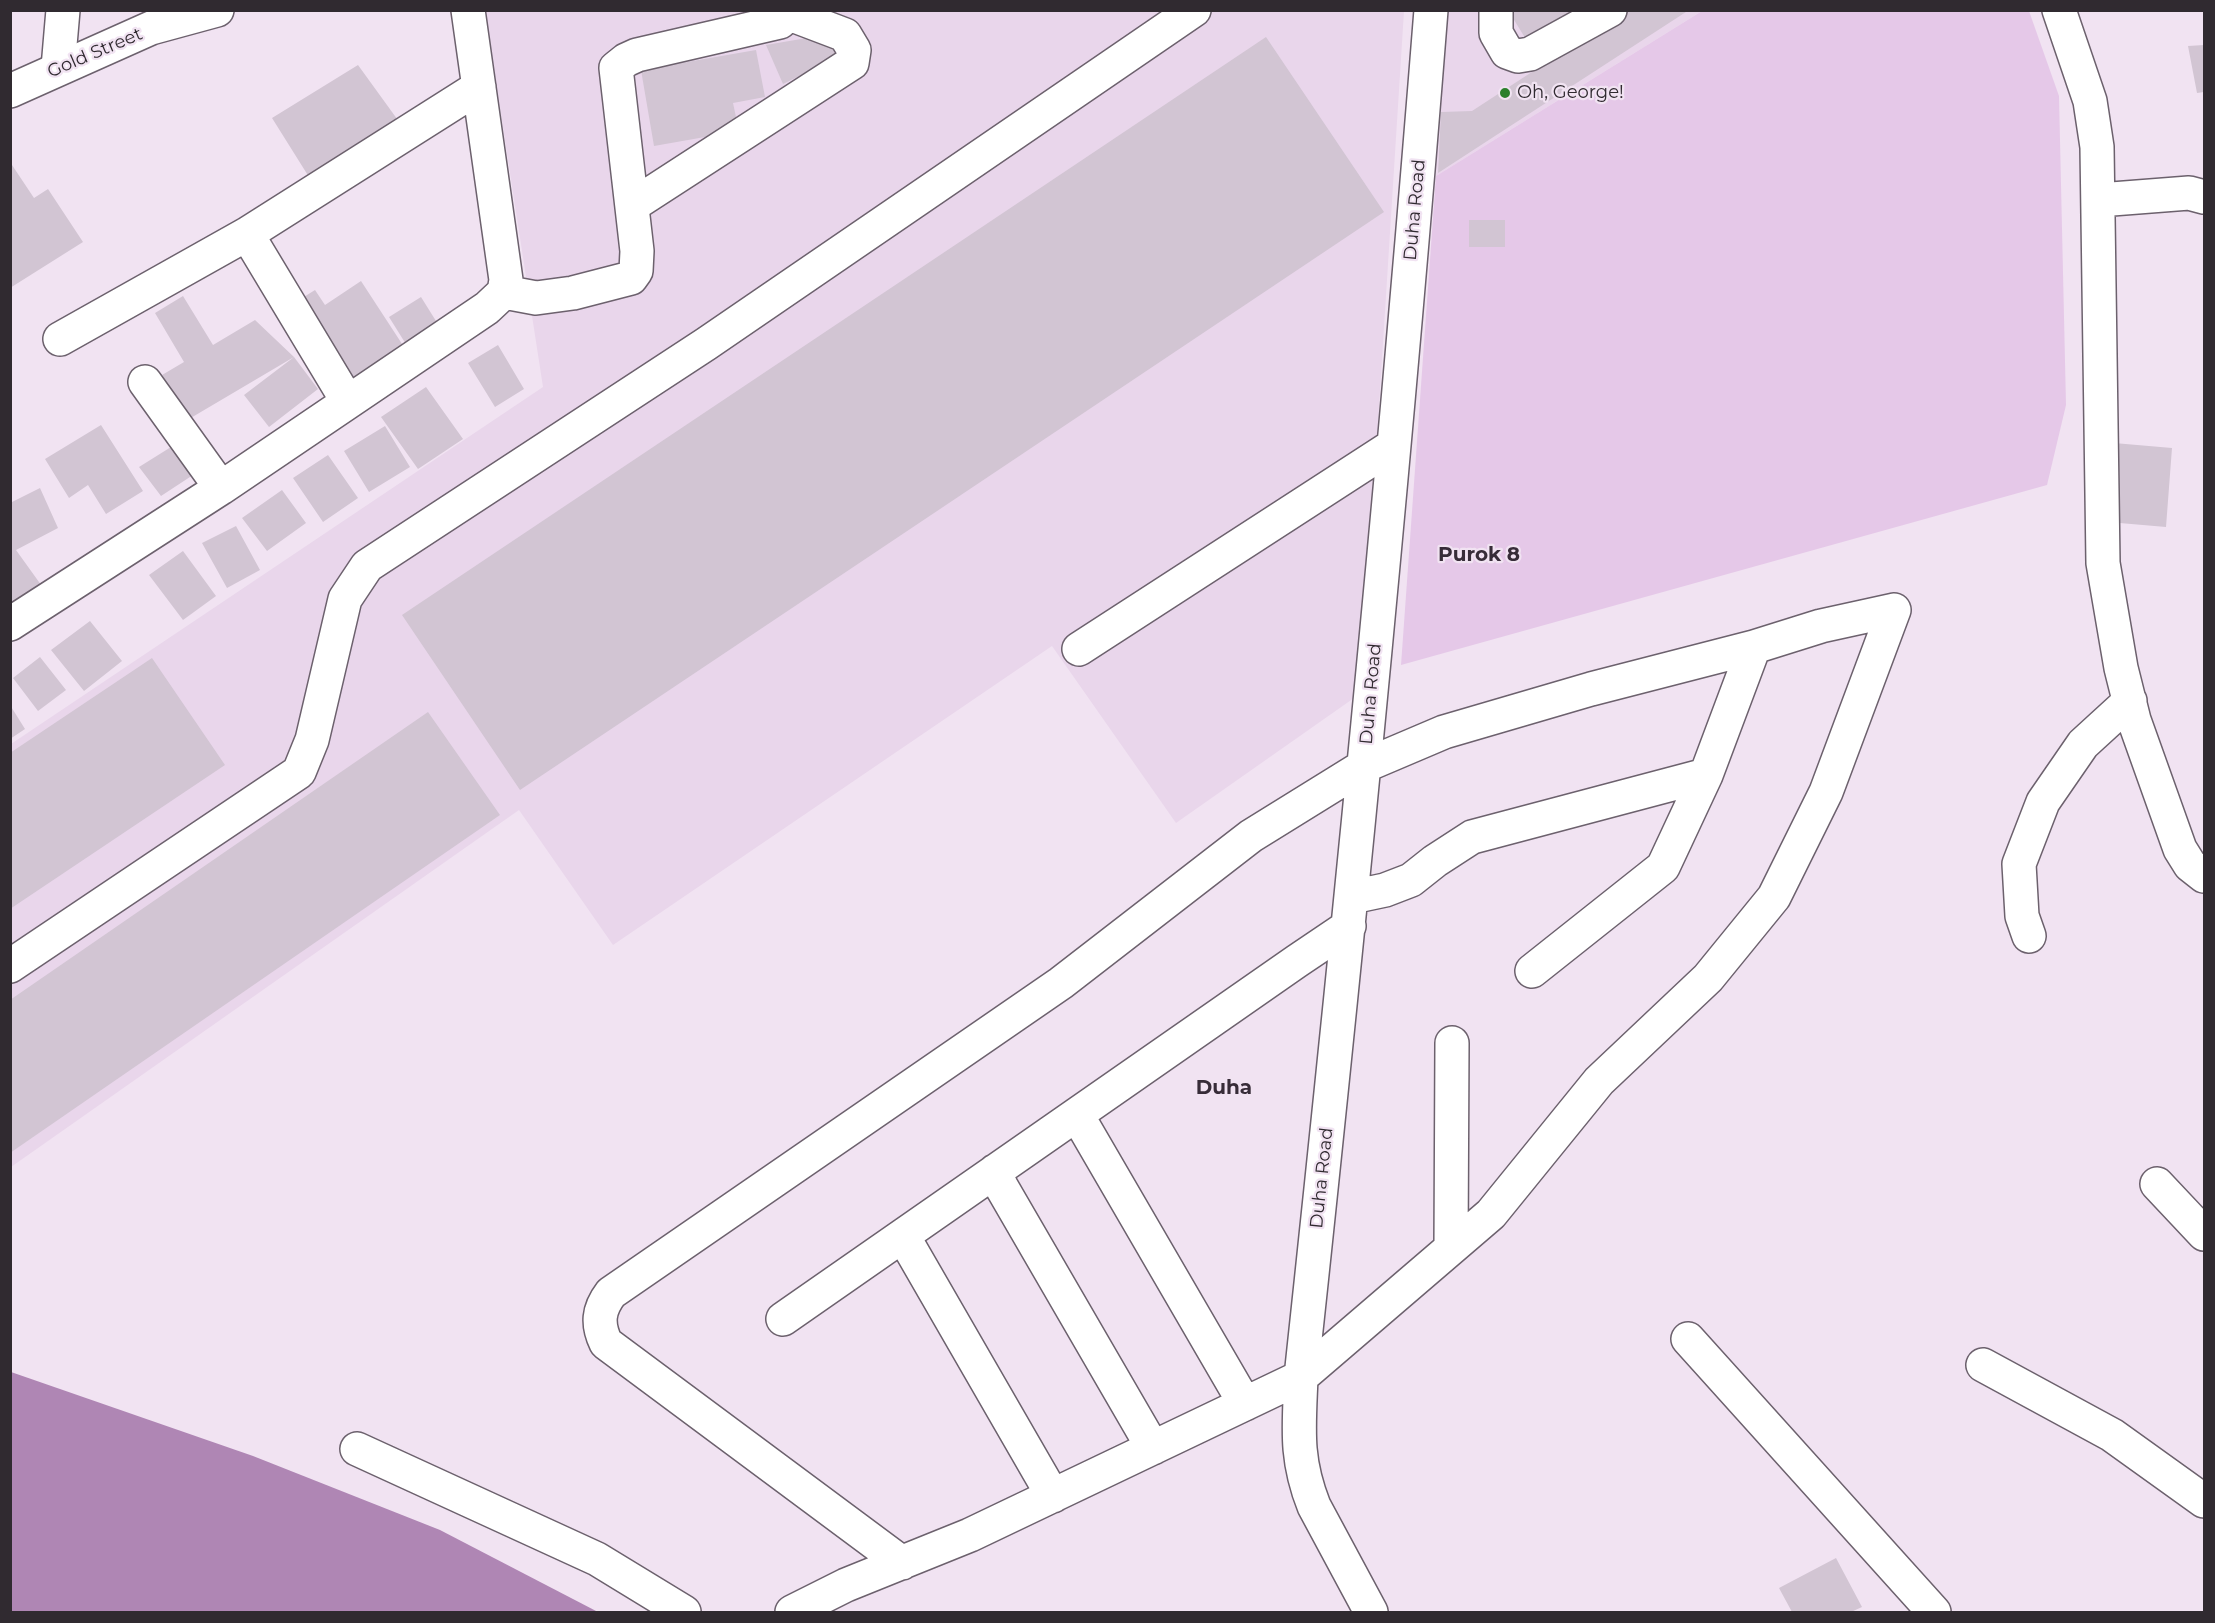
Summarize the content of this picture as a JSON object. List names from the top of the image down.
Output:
{
  "streets": {
    "street": ["Gold Street", "Duha Road"]
  },
  "districts": ["Purok 8", "Duha"],
  "places": ["Oh, George!"]
}
